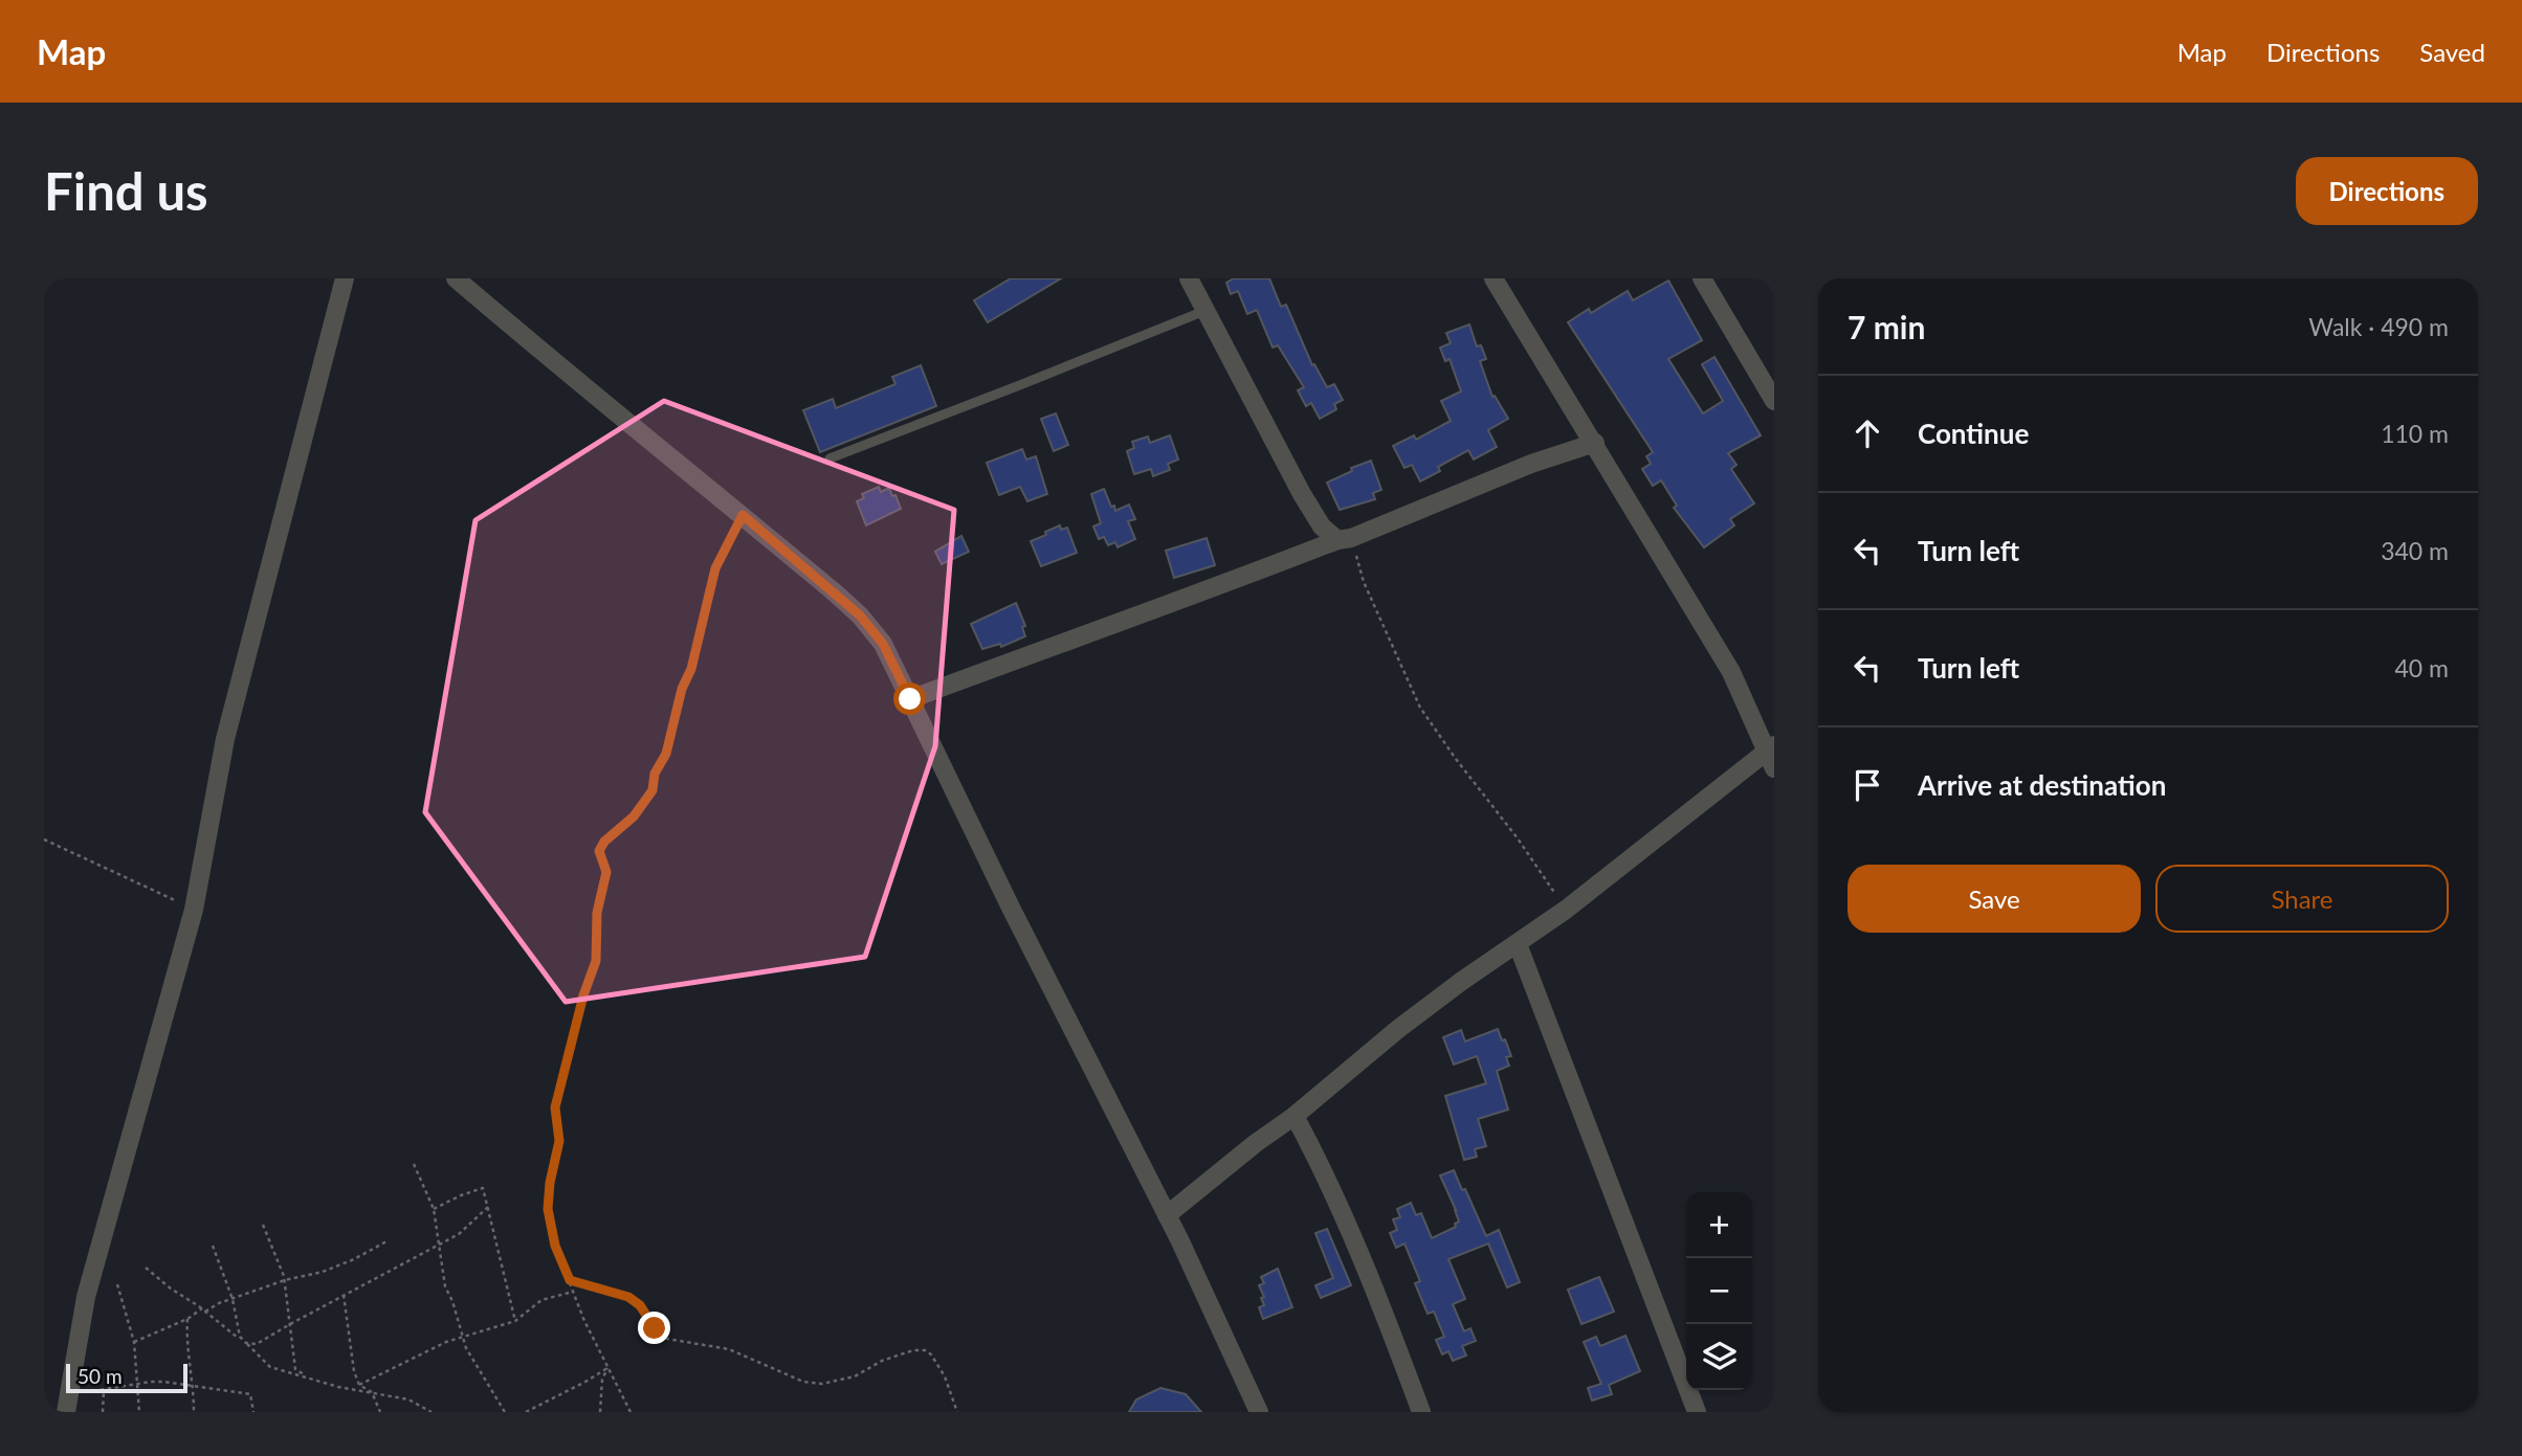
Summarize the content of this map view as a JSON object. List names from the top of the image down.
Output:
{
  "scale_bar": "50 m",
  "page": {
    "header": "Map",
    "nav": ["Map", "Directions", "Saved"],
    "buttons": [
      "Directions",
      ["Save", "Share"]
    ],
    "title": "Find us",
    "heading": ["7 min", "Walk · 490 m"],
    "list": [
      ["Continue", "110 m"],
      ["Turn left", "340 m"],
      ["Turn left", "40 m"],
      "Arrive at destination"
    ],
    "map_buttons": ["+", "−"],
    "scale": "50 m"
  }
}
